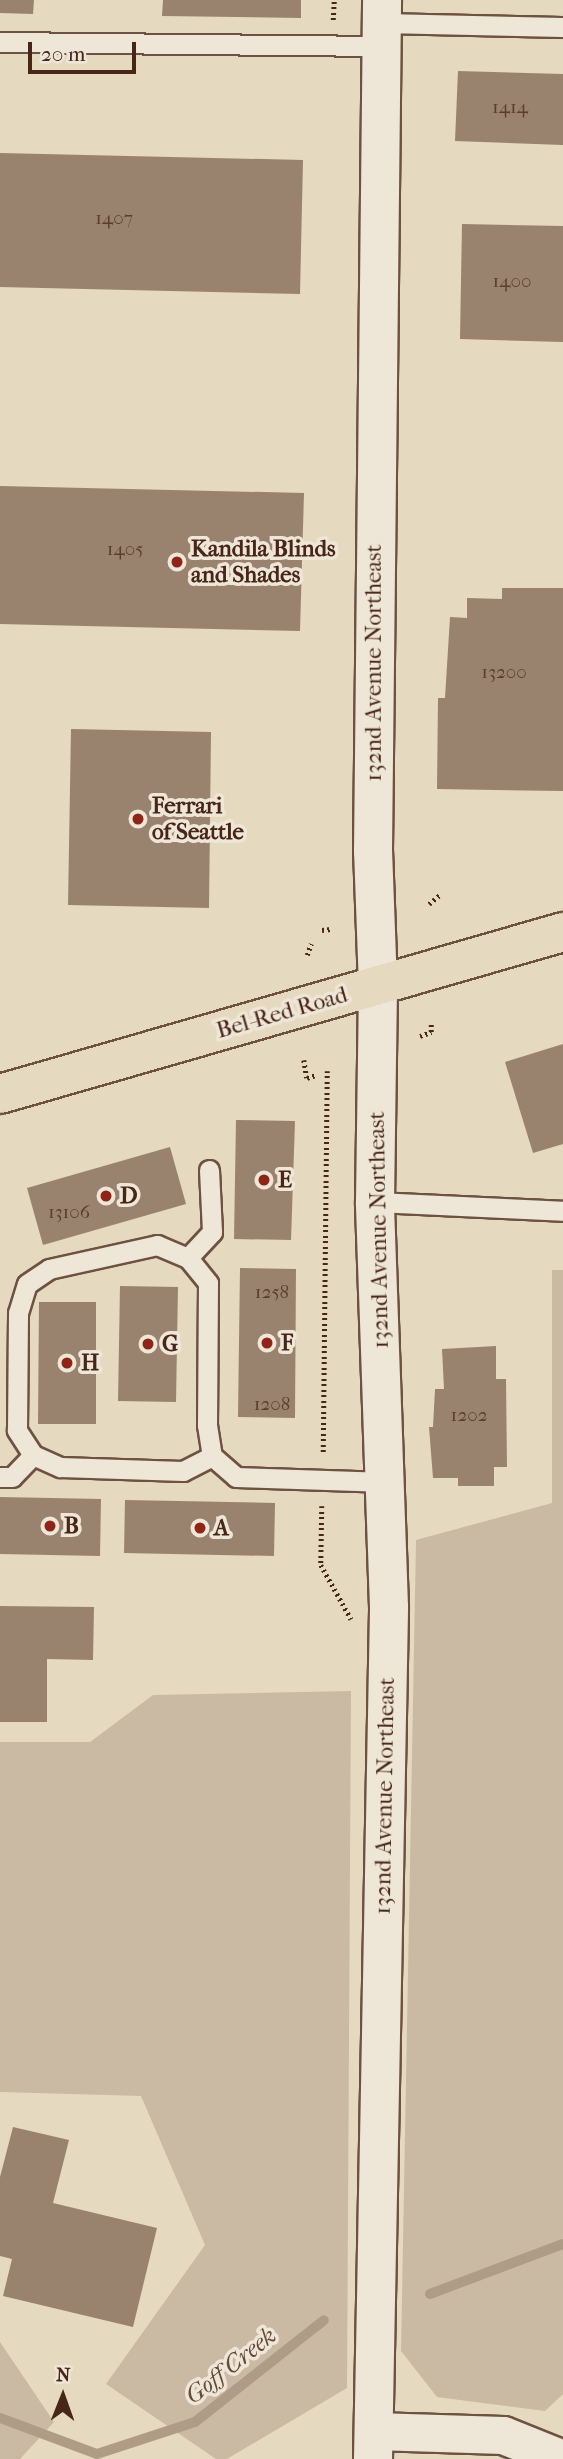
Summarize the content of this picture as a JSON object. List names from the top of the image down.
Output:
{
  "streets": {
    "main road": ["Bel-Red Road"],
    "street": ["132nd Avenue Northeast"]
  },
  "crossings": [
    ["132nd Avenue Northeast", "Bel-Red Road"]
  ],
  "water": ["Goff Creek"],
  "places": [
    "Kandila Blinds and Shades",
    "Ferrari of Seattle",
    "E",
    "D",
    "F",
    "G",
    "H",
    "B",
    "A"
  ],
  "house_numbers": [
    "1414",
    "1407",
    "1400",
    "1405",
    "13200",
    "13106",
    "1258",
    "1208",
    "1202"
  ],
  "scale_bar": "20 m",
  "north": "top"
}
